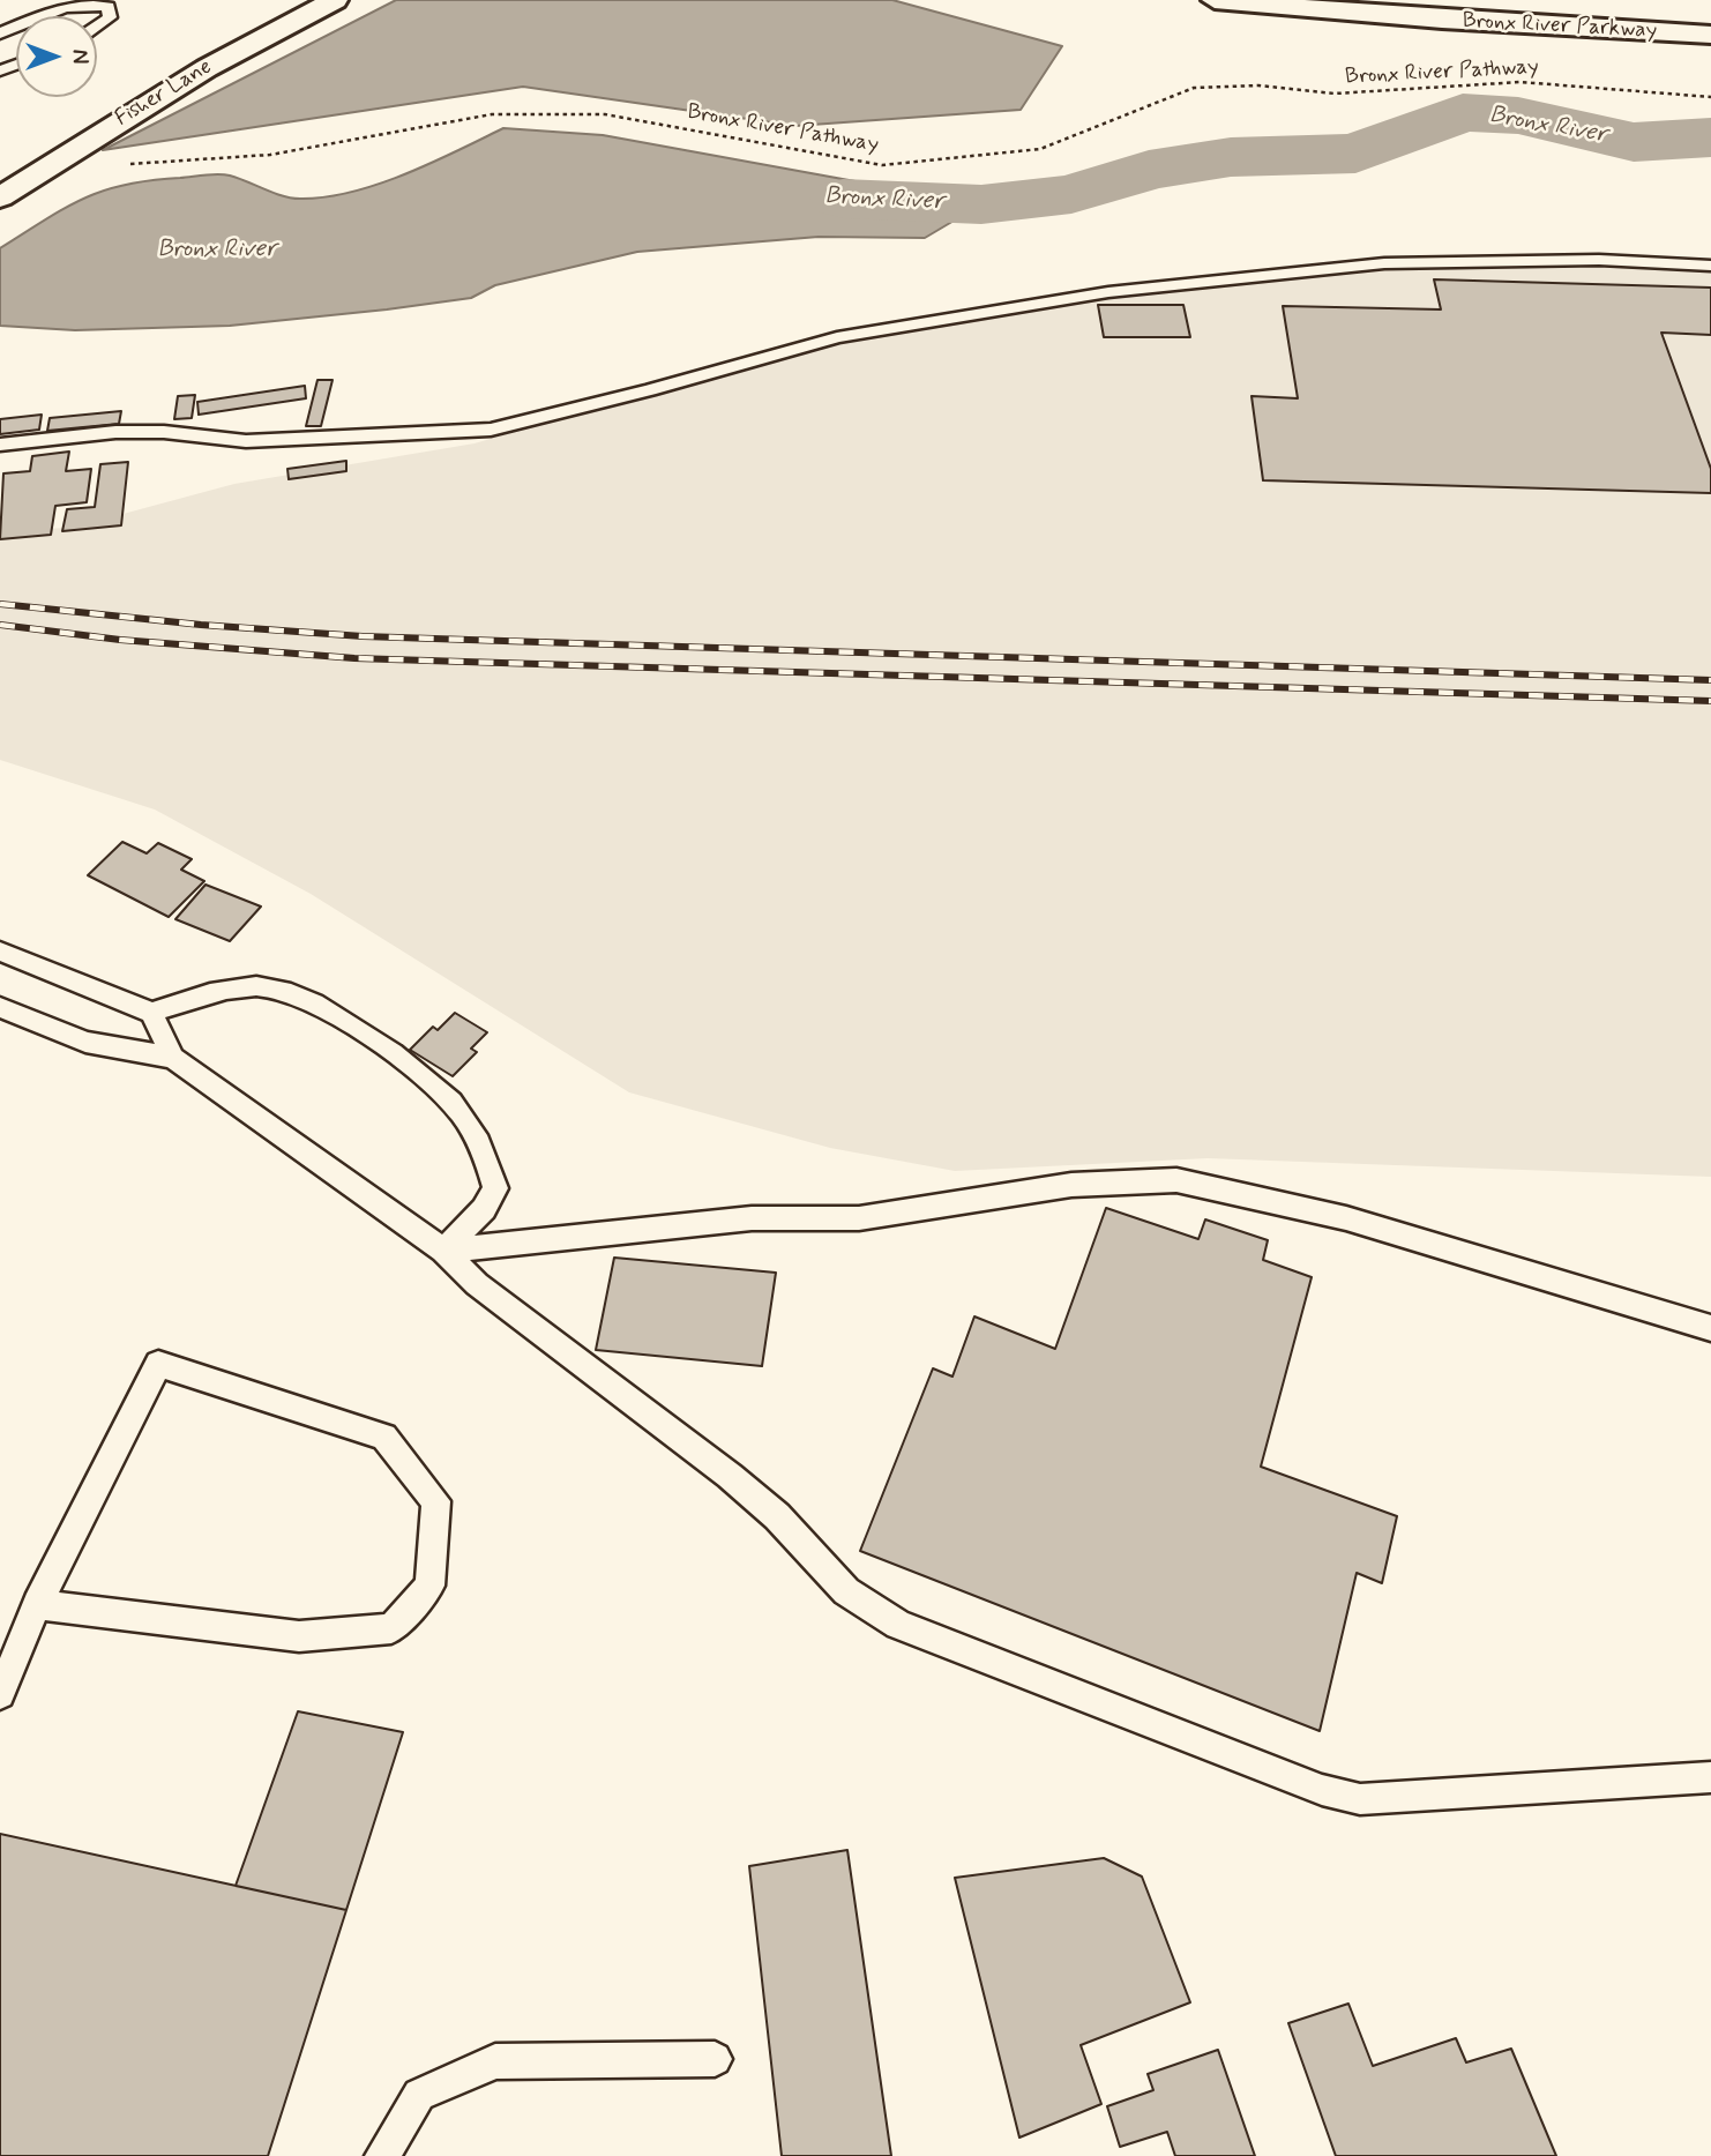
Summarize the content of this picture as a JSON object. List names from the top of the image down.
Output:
{
  "streets": {
    "main road": ["Bronx River Parkway", "Fisher Lane"],
    "path": ["Bronx River Pathway"]
  },
  "water": ["Bronx River"],
  "north": "right"
}
